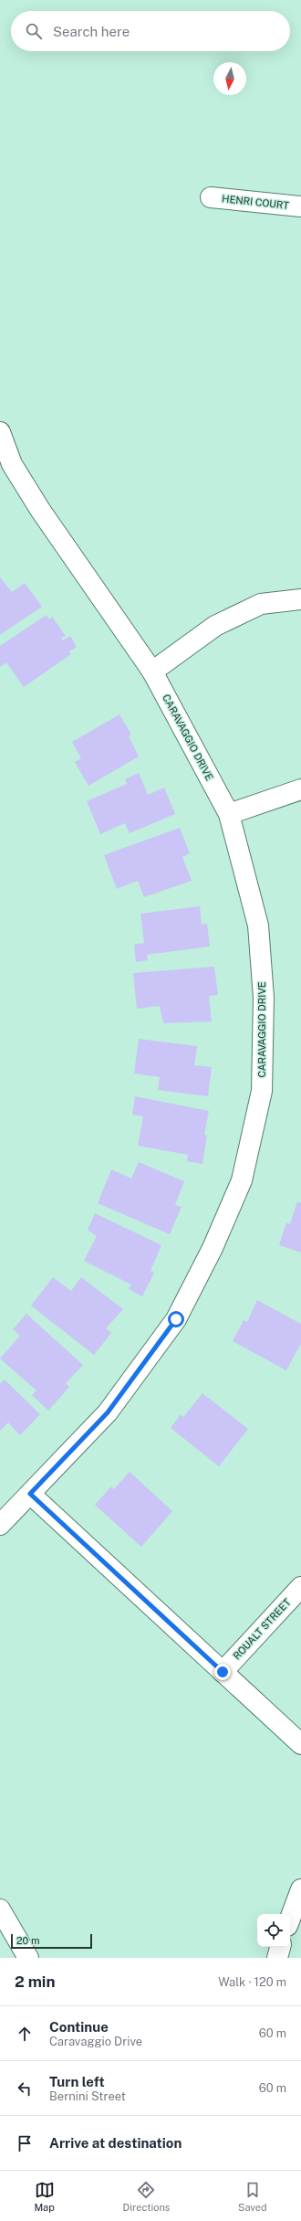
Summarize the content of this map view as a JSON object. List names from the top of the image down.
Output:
{
  "streets": {
    "street": ["HENRI COURT", "CARAVAGGIO DRIVE", "ROUALT STREET"]
  },
  "scale_bar": "20 m",
  "north": "bottom",
  "page": {
    "search": "Search here",
    "scale": "20 m",
    "heading": ["2 min", "Walk · 120 m"],
    "list": [
      ["Continue", "Caravaggio Drive", "60 m"],
      ["Turn left", "Bernini Street", "60 m"],
      "Arrive at destination"
    ],
    "nav": ["Map", "Directions", "Saved"]
  }
}
